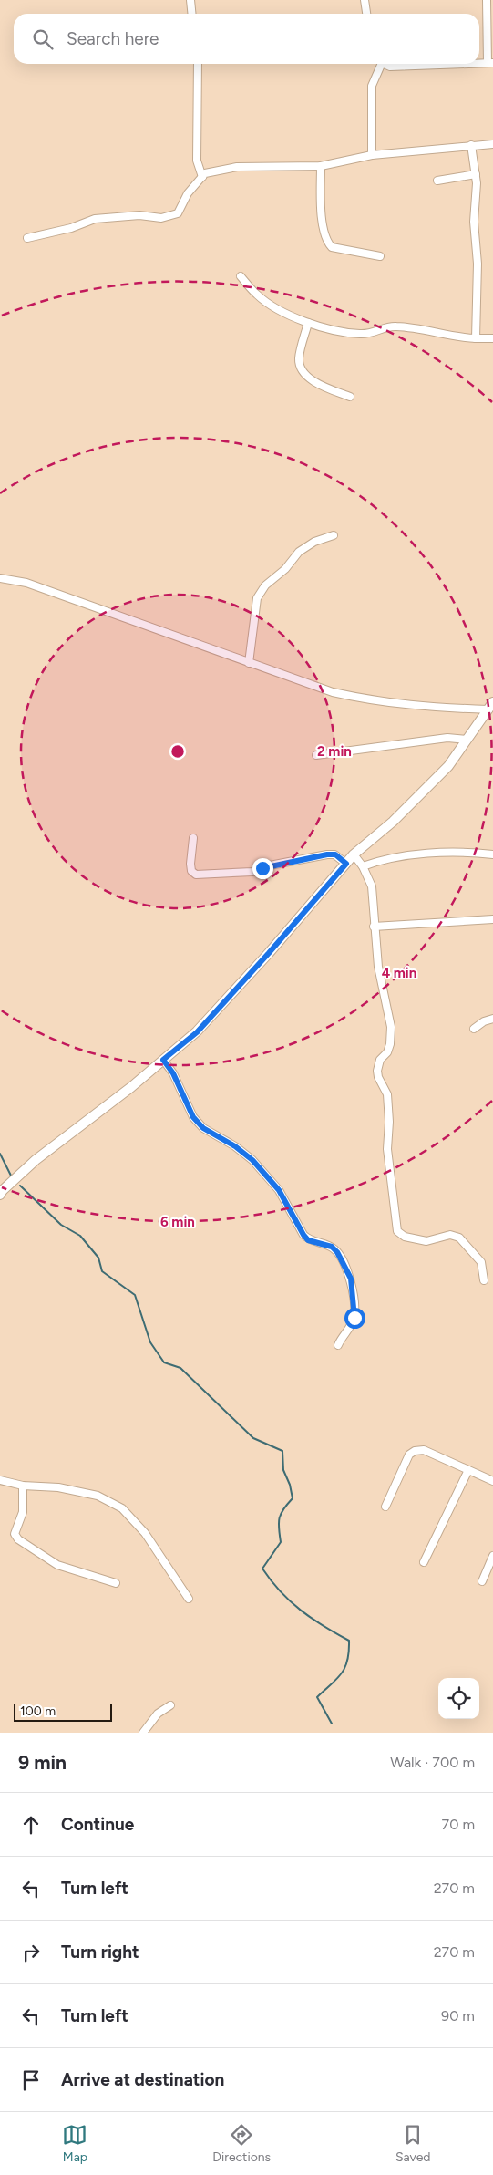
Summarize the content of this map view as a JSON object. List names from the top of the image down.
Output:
{
  "scale_bar": "100 m",
  "page": {
    "search": "Search here",
    "scale": "100 m",
    "heading": ["9 min", "Walk · 700 m"],
    "list": [
      ["Continue", "70 m"],
      ["Turn left", "270 m"],
      ["Turn right", "270 m"],
      ["Turn left", "90 m"],
      "Arrive at destination"
    ],
    "nav": ["Map", "Directions", "Saved"]
  },
  "rings": ["2 min", "4 min", "6 min"]
}
